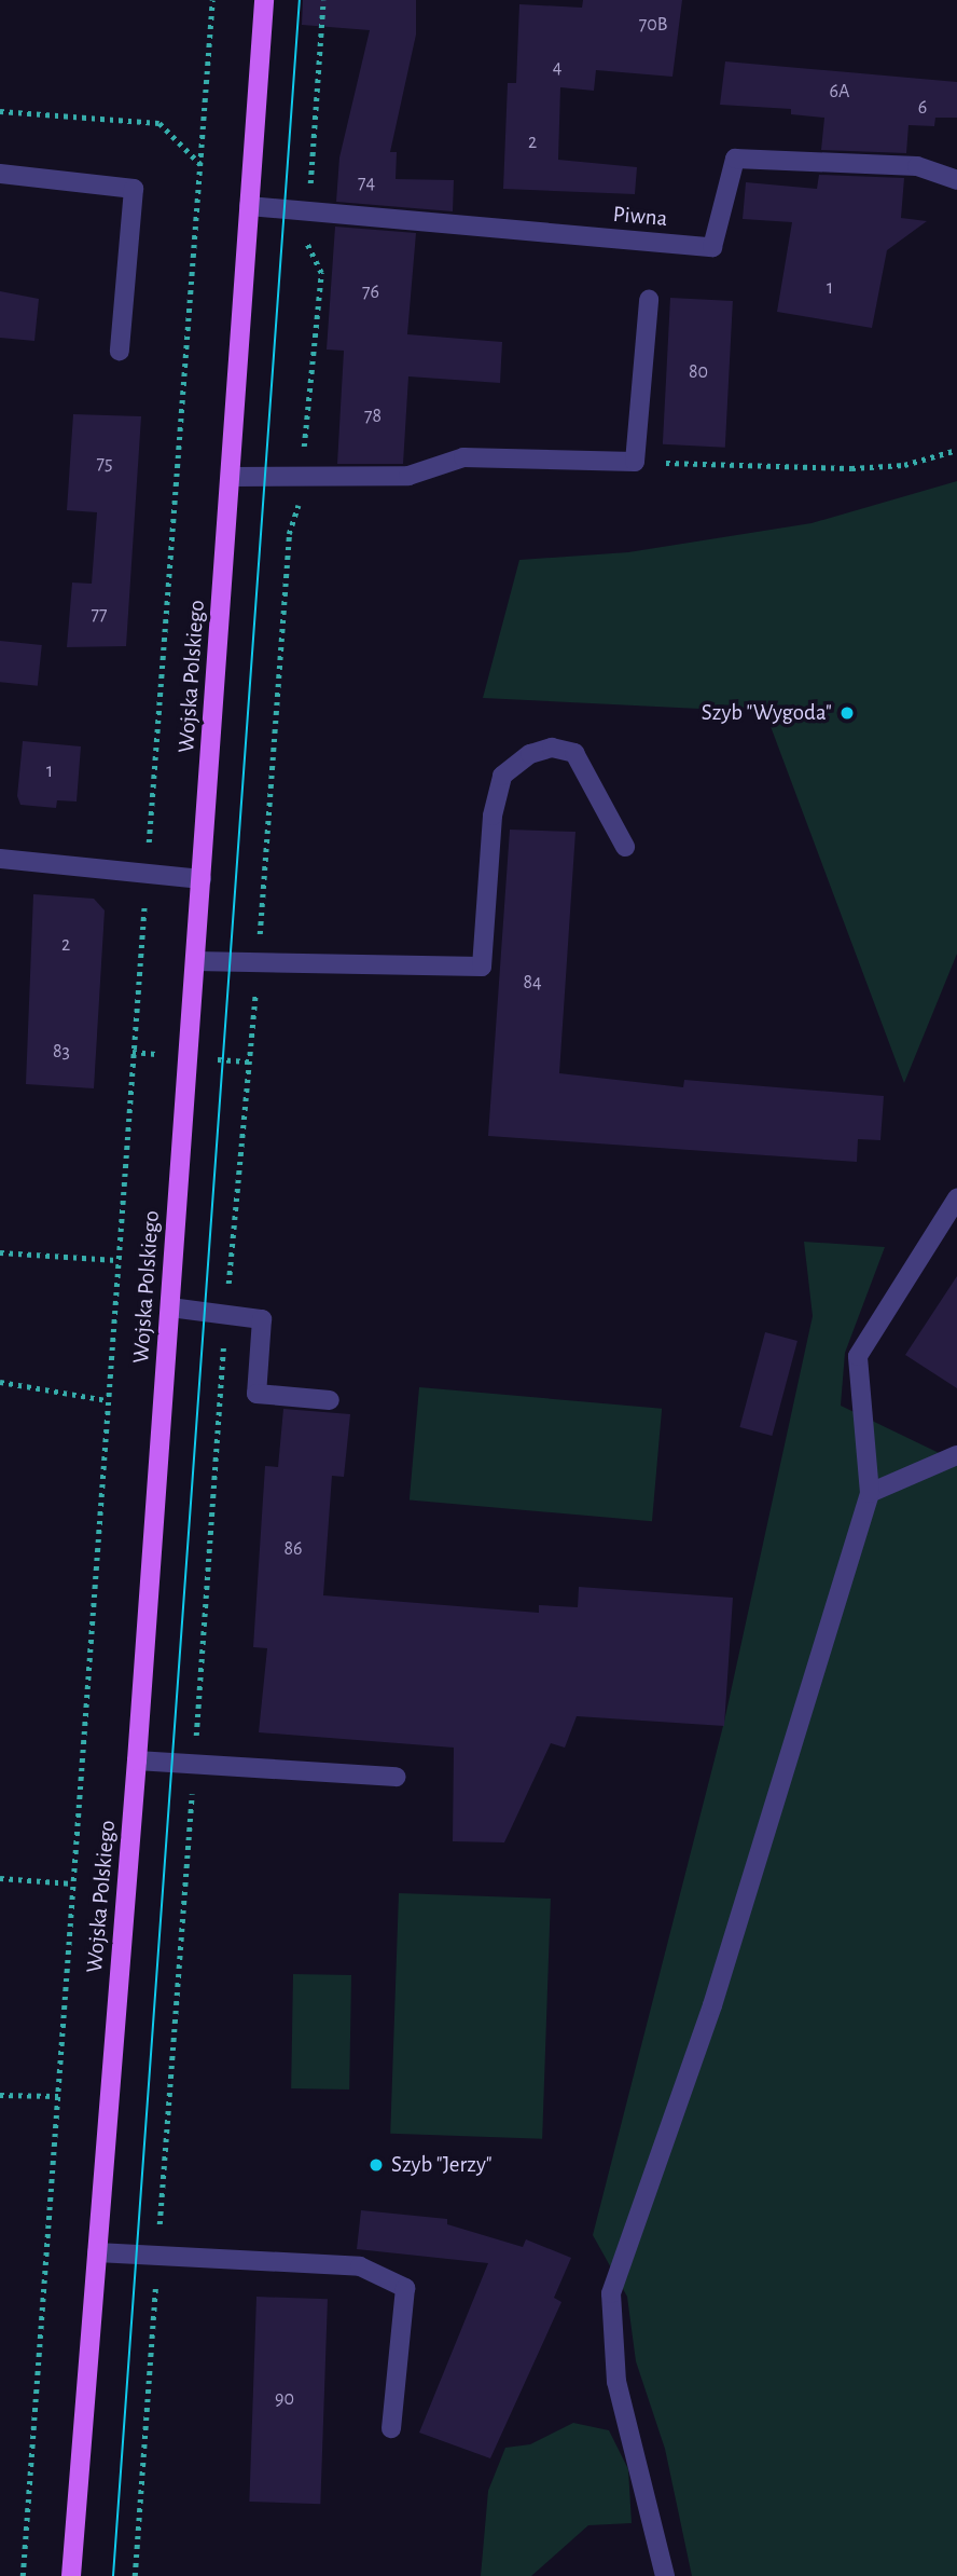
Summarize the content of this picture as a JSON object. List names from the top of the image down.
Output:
{
  "streets": {
    "main road": ["Wojska Polskiego"],
    "street": ["Piwna"]
  },
  "crossings": [
    ["Piwna", "Wojska Polskiego"]
  ],
  "places": ["Szyb \"Wygoda\"", "Szyb \"Jerzy\""],
  "house_numbers": [
    "70B",
    "4",
    "6A",
    "6",
    "2",
    "74",
    "1",
    "76",
    "80",
    "78",
    "75",
    "77",
    "1",
    "2",
    "84",
    "83",
    "86",
    "90"
  ]
}
